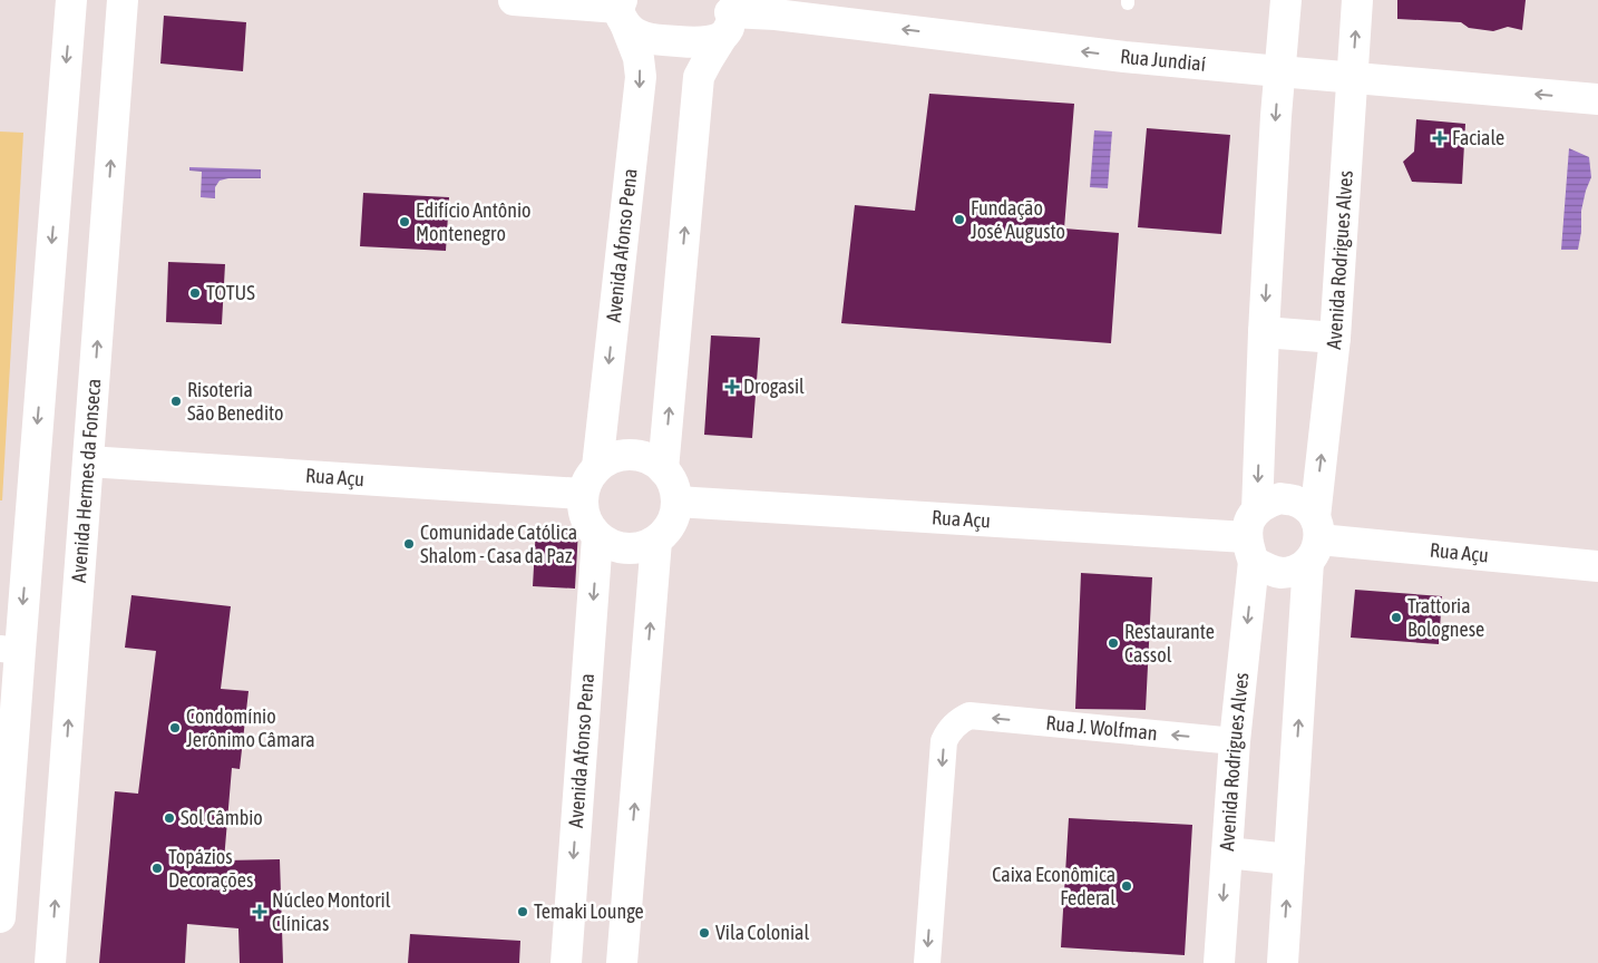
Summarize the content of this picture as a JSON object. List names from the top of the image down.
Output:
{
  "streets": {
    "main road": [
      "Rua Jundiaí",
      "Avenida Afonso Pena",
      "Avenida Rodrigues Alves",
      "Rua Açu",
      "Avenida Hermes da Fonseca"
    ],
    "street": ["Rua J. Wolfman"]
  },
  "crossings": [
    ["Rua Jundiaí", "Avenida Afonso Pena"],
    ["Rua Jundiaí", "Avenida Rodrigues Alves"],
    ["Avenida Afonso Pena", "Rua Açu"],
    ["Avenida Rodrigues Alves", "Rua Açu"],
    ["Avenida Rodrigues Alves", "Rua J. Wolfman"],
    ["Rua Açu", "Avenida Hermes da Fonseca"]
  ],
  "one_way": ["Rua Jundiaí"],
  "places": {
    "health": ["Faciale", "Drogasil", "Núcleo Montoril Clínicas"],
    "other": [
      "Fundação José Augusto",
      "Edifício Antônio Montenegro",
      "TOTUS",
      "Risoteria São Benedito",
      "Comunidade Católica Shalom - Casa da Paz",
      "Trattoria Bolognese",
      "Restaurante Cassol",
      "Condomínio Jerônimo Câmara",
      "Sol Câmbio",
      "Topázios Decorações",
      "Caixa Econômica Federal",
      "Temaki Lounge",
      "Vila Colonial"
    ]
  }
}
